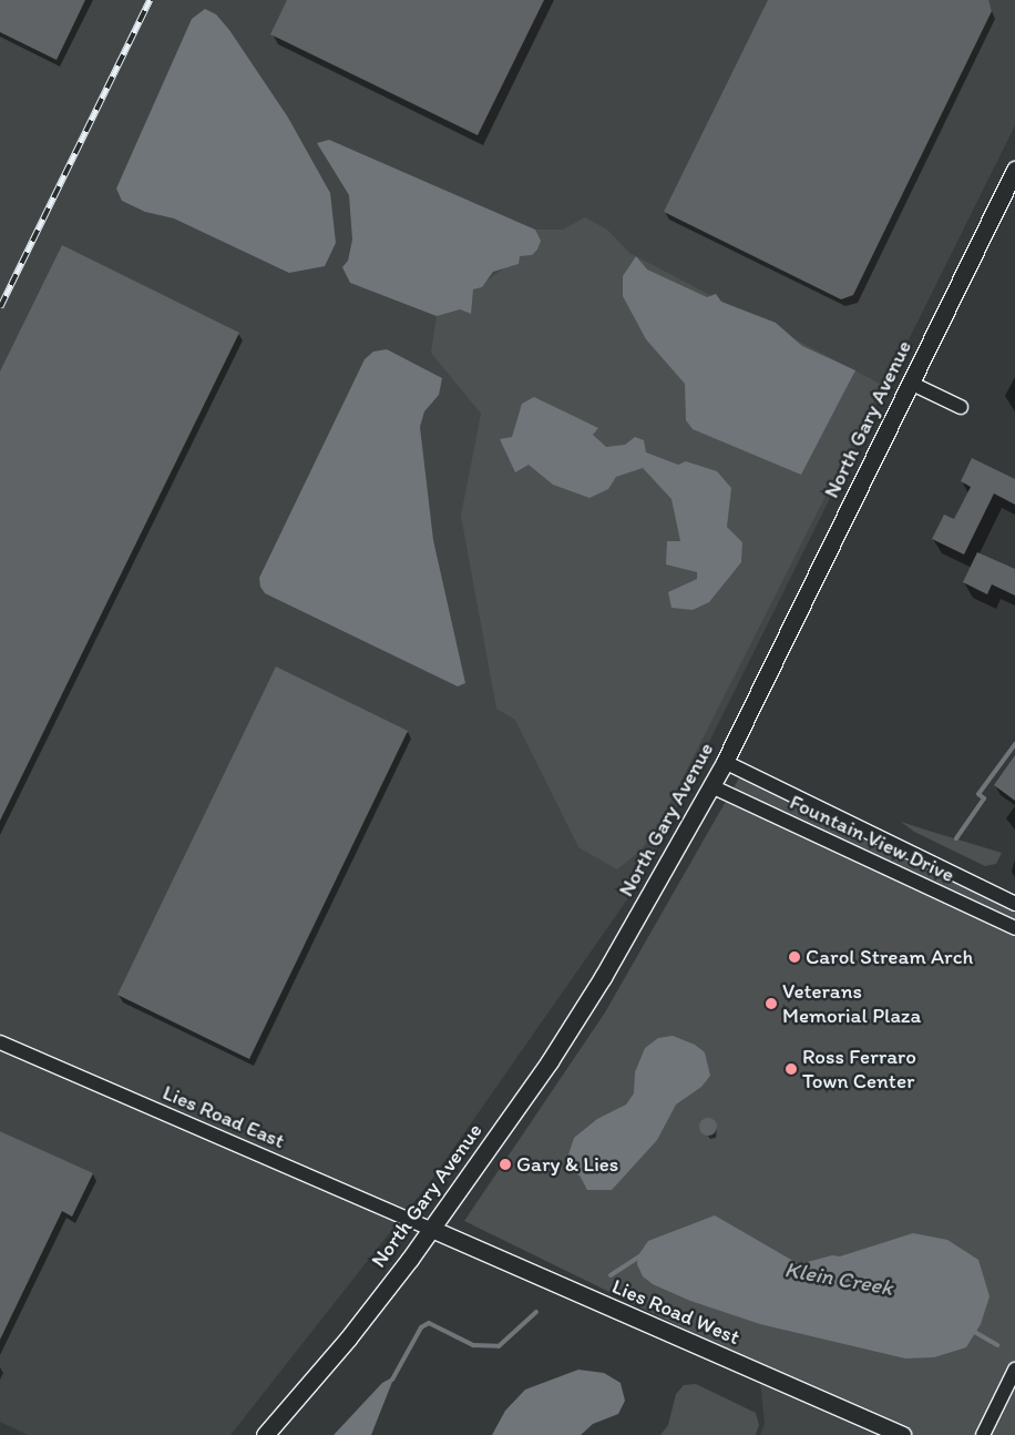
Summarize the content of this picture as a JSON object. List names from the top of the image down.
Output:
{
  "streets": {
    "street": [
      "North Gary Avenue",
      "Fountain View Drive",
      "Lies Road East",
      "Lies Road West"
    ]
  },
  "crossings": [
    ["North Gary Avenue", "Fountain View Drive"],
    ["North Gary Avenue", "Lies Road East"],
    ["North Gary Avenue", "Lies Road West"],
    ["Lies Road East", "Lies Road West"]
  ],
  "water": ["Klein Creek"],
  "places": [
    "Carol Stream Arch",
    "Veterans Memorial Plaza",
    "Ross Ferraro Town Center",
    "Gary & Lies"
  ]
}
